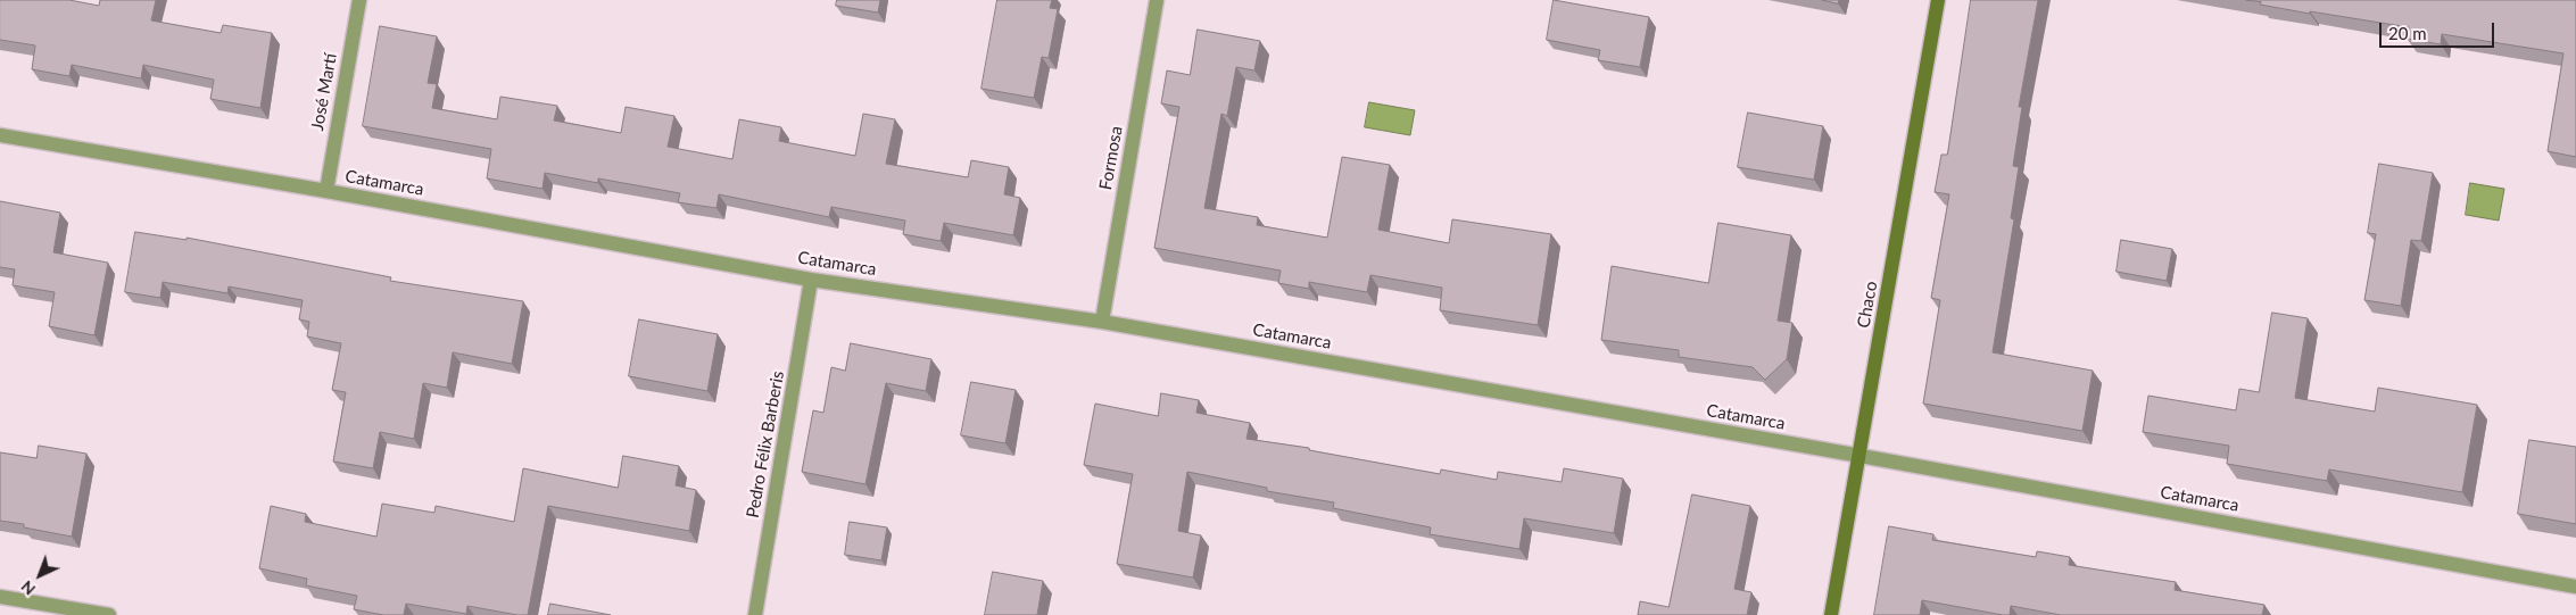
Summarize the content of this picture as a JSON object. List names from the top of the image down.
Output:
{
  "streets": {
    "main road": ["Chaco"],
    "street": [
      "José Martí",
      "Formosa",
      "Catamarca",
      "Pedro Félix Barberis"
    ]
  },
  "crossings": [
    ["José Martí", "Catamarca"],
    ["Formosa", "Catamarca"],
    ["Catamarca", "Chaco"],
    ["Catamarca", "Pedro Félix Barberis"]
  ],
  "scale_bar": "20 m",
  "north": "bottom left"
}
